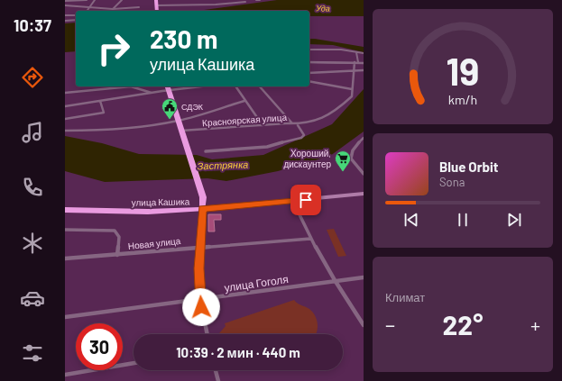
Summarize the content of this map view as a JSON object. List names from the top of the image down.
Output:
{
  "streets": {
    "highway": ["улица Кашика"],
    "street": ["Красноярская улица", "Новая улица", "улица Гоголя"]
  },
  "water": ["Уда", "Застрянка"],
  "places": {
    "public building": ["СДЭК"],
    "supermarket": ["Хороший, дискаунтер"]
  },
  "page": {
    "tabs": "10:37",
    "turn": ["230 m", "улица Кашика"],
    "song": ["Blue Orbit", "Sona"],
    "tile": "Климат",
    "heat": ["−", "22°", "+"],
    "limit": "30",
    "trip": "10:39 · 2 мин · 440 m",
    "gauge": ["19", "km/h"]
  }
}
